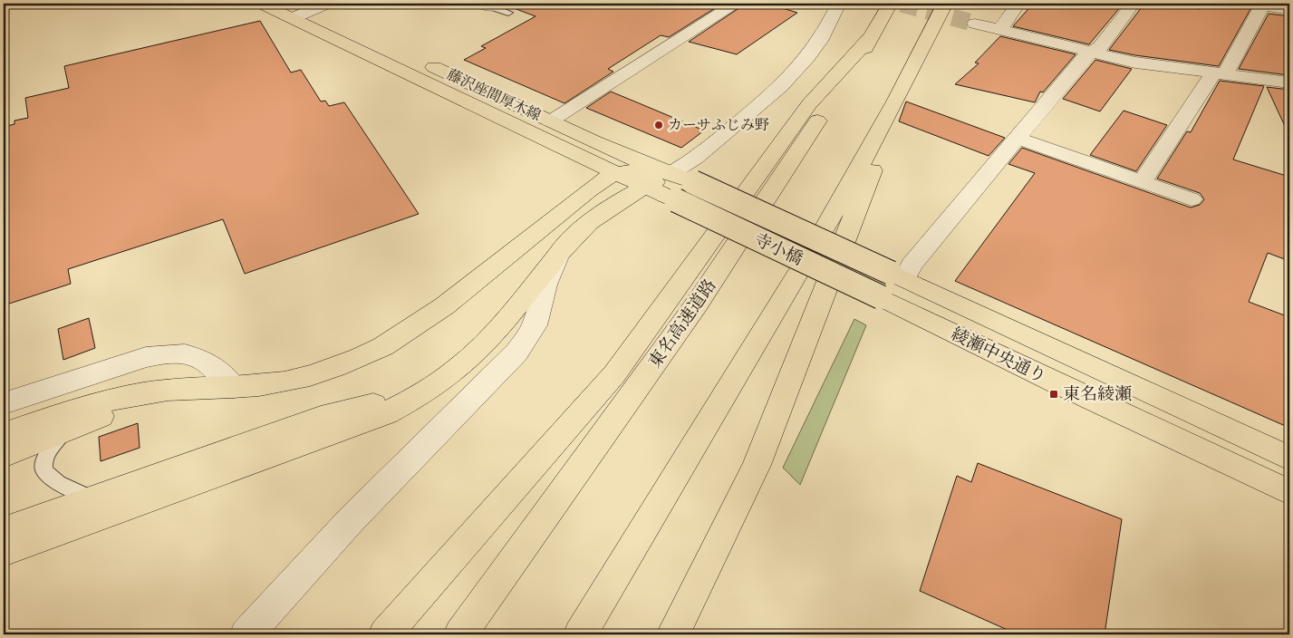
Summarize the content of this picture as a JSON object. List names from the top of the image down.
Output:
{
  "streets": {
    "main road": [
      "藤沢座間厚木線",
      "寺小橋",
      "東名高速道路",
      "綾瀬中央通り"
    ]
  },
  "crossings": [
    ["藤沢座間厚木線", "寺小橋"],
    ["寺小橋", "綾瀬中央通り"]
  ],
  "places": {
    "other": ["カーサふじみ野"],
    "transit": ["東名綾瀬"]
  }
}
